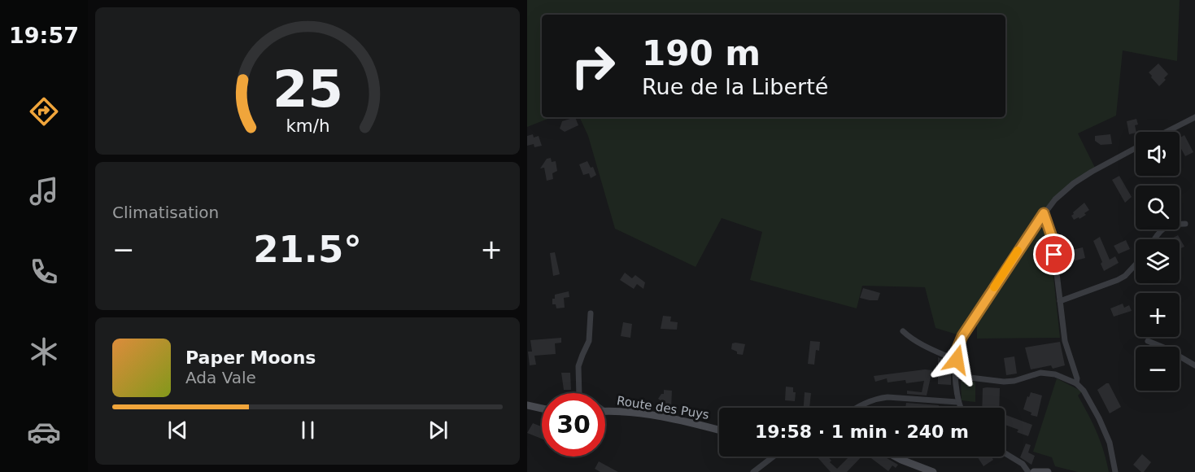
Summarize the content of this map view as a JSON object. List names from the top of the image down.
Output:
{
  "streets": {
    "main road": ["Route des Puys"]
  },
  "page": {
    "tabs": "19:57",
    "turn": ["190 m", "Rue de la Liberté"],
    "map_buttons": ["+", "−"],
    "tile": "Climatisation",
    "heat": ["−", "21.5°", "+"],
    "song": ["Paper Moons", "Ada Vale"],
    "limit": "30",
    "trip": "19:58 · 1 min · 240 m",
    "gauge": ["25", "km/h"]
  }
}
